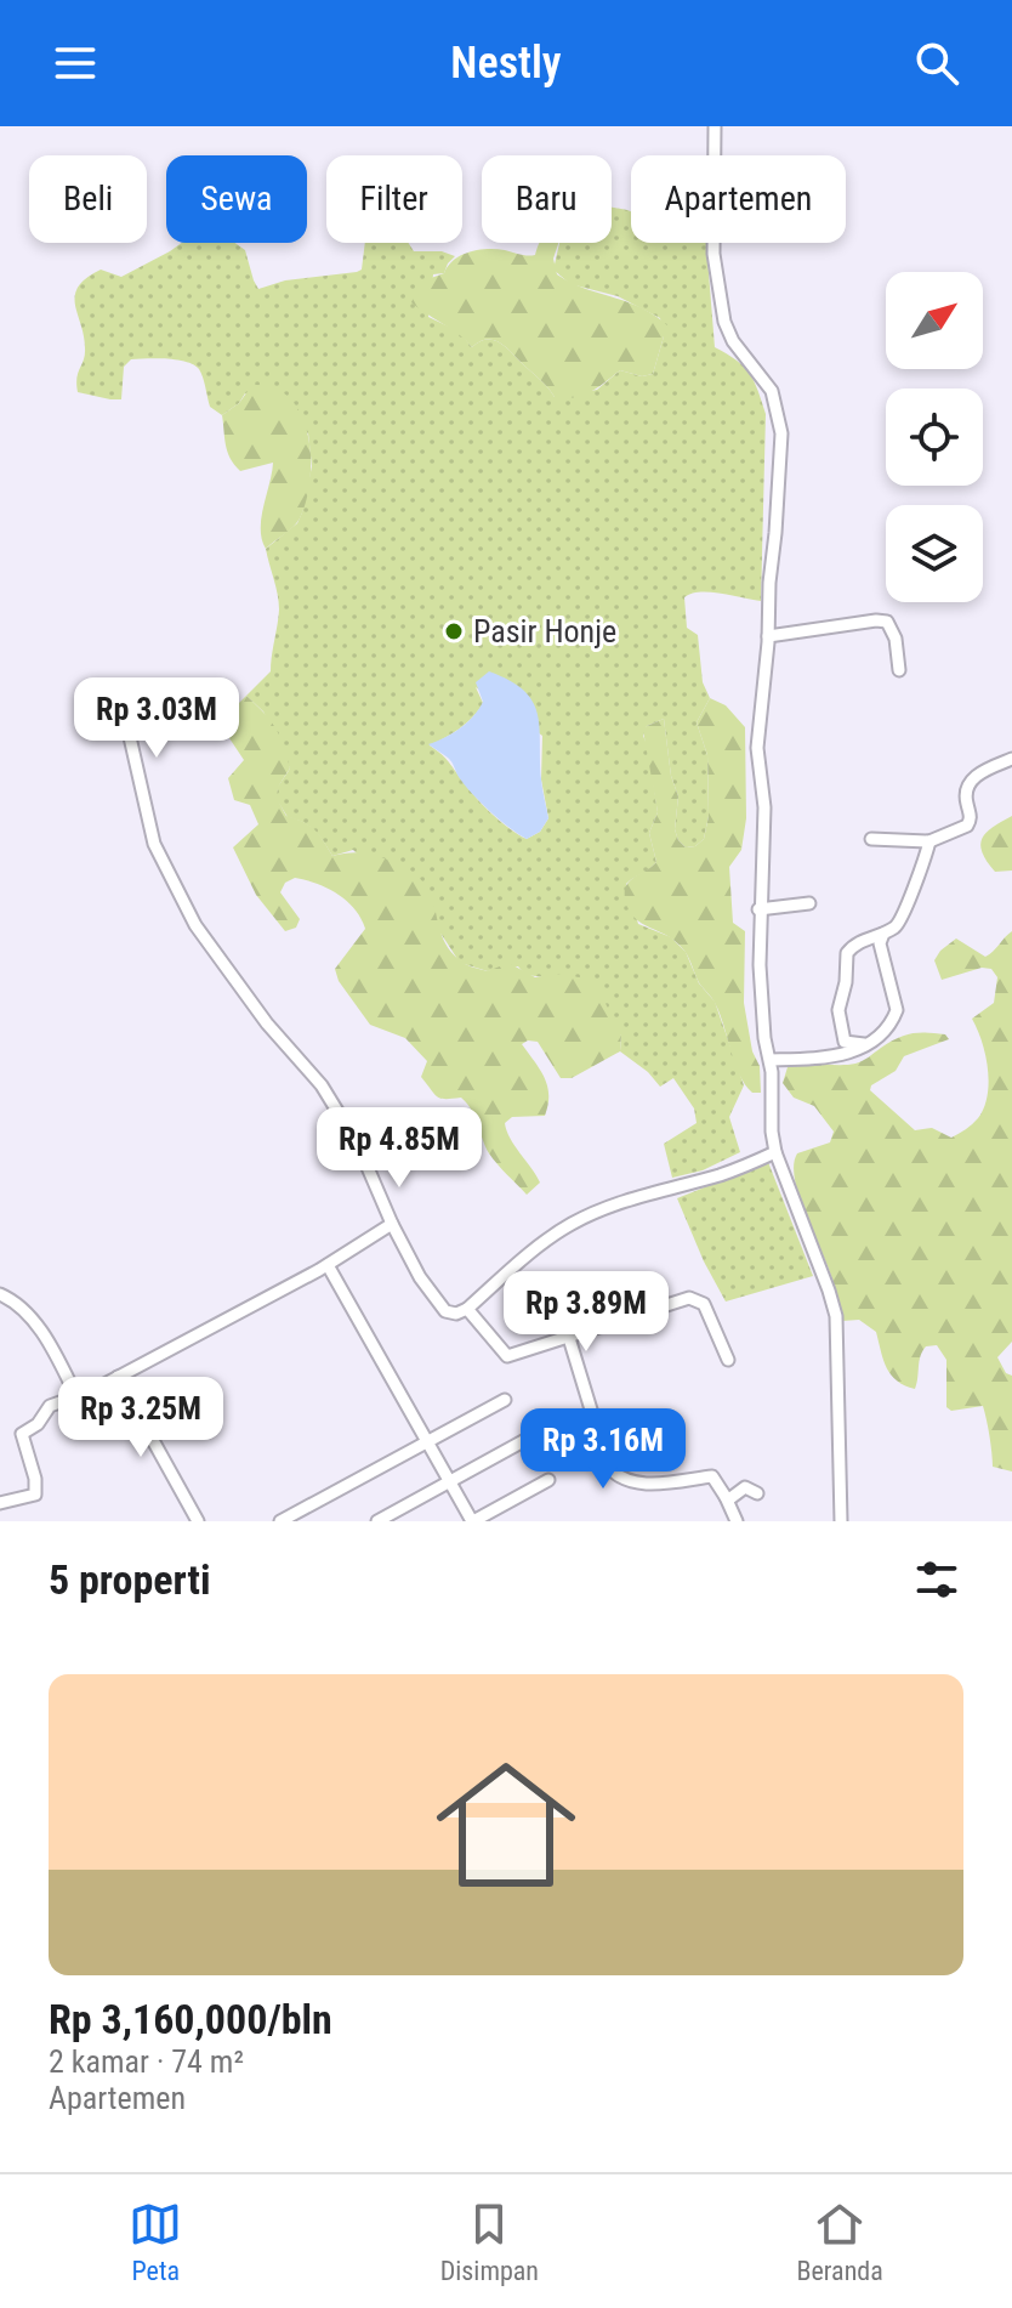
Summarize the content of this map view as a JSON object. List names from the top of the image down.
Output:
{
  "places": ["Pasir Honje"],
  "north": "top right",
  "page": {
    "header": "Nestly",
    "chip": [
      "Beli",
      "Sewa",
      "Filter",
      "Baru",
      "Apartemen"
    ],
    "price": [
      "Rp 3.03M",
      "Rp 4.85M",
      "Rp 3.89M",
      "Rp 3.25M",
      "Rp 3.16M"
    ],
    "heading": "5 properti",
    "list": [
      {
        "name": "Rp 3,160,000/bln",
        "note": "2 kamar · 74 m² · Apartemen"
      }
    ],
    "tabs": ["Peta", "Disimpan", "Beranda"]
  }
}
